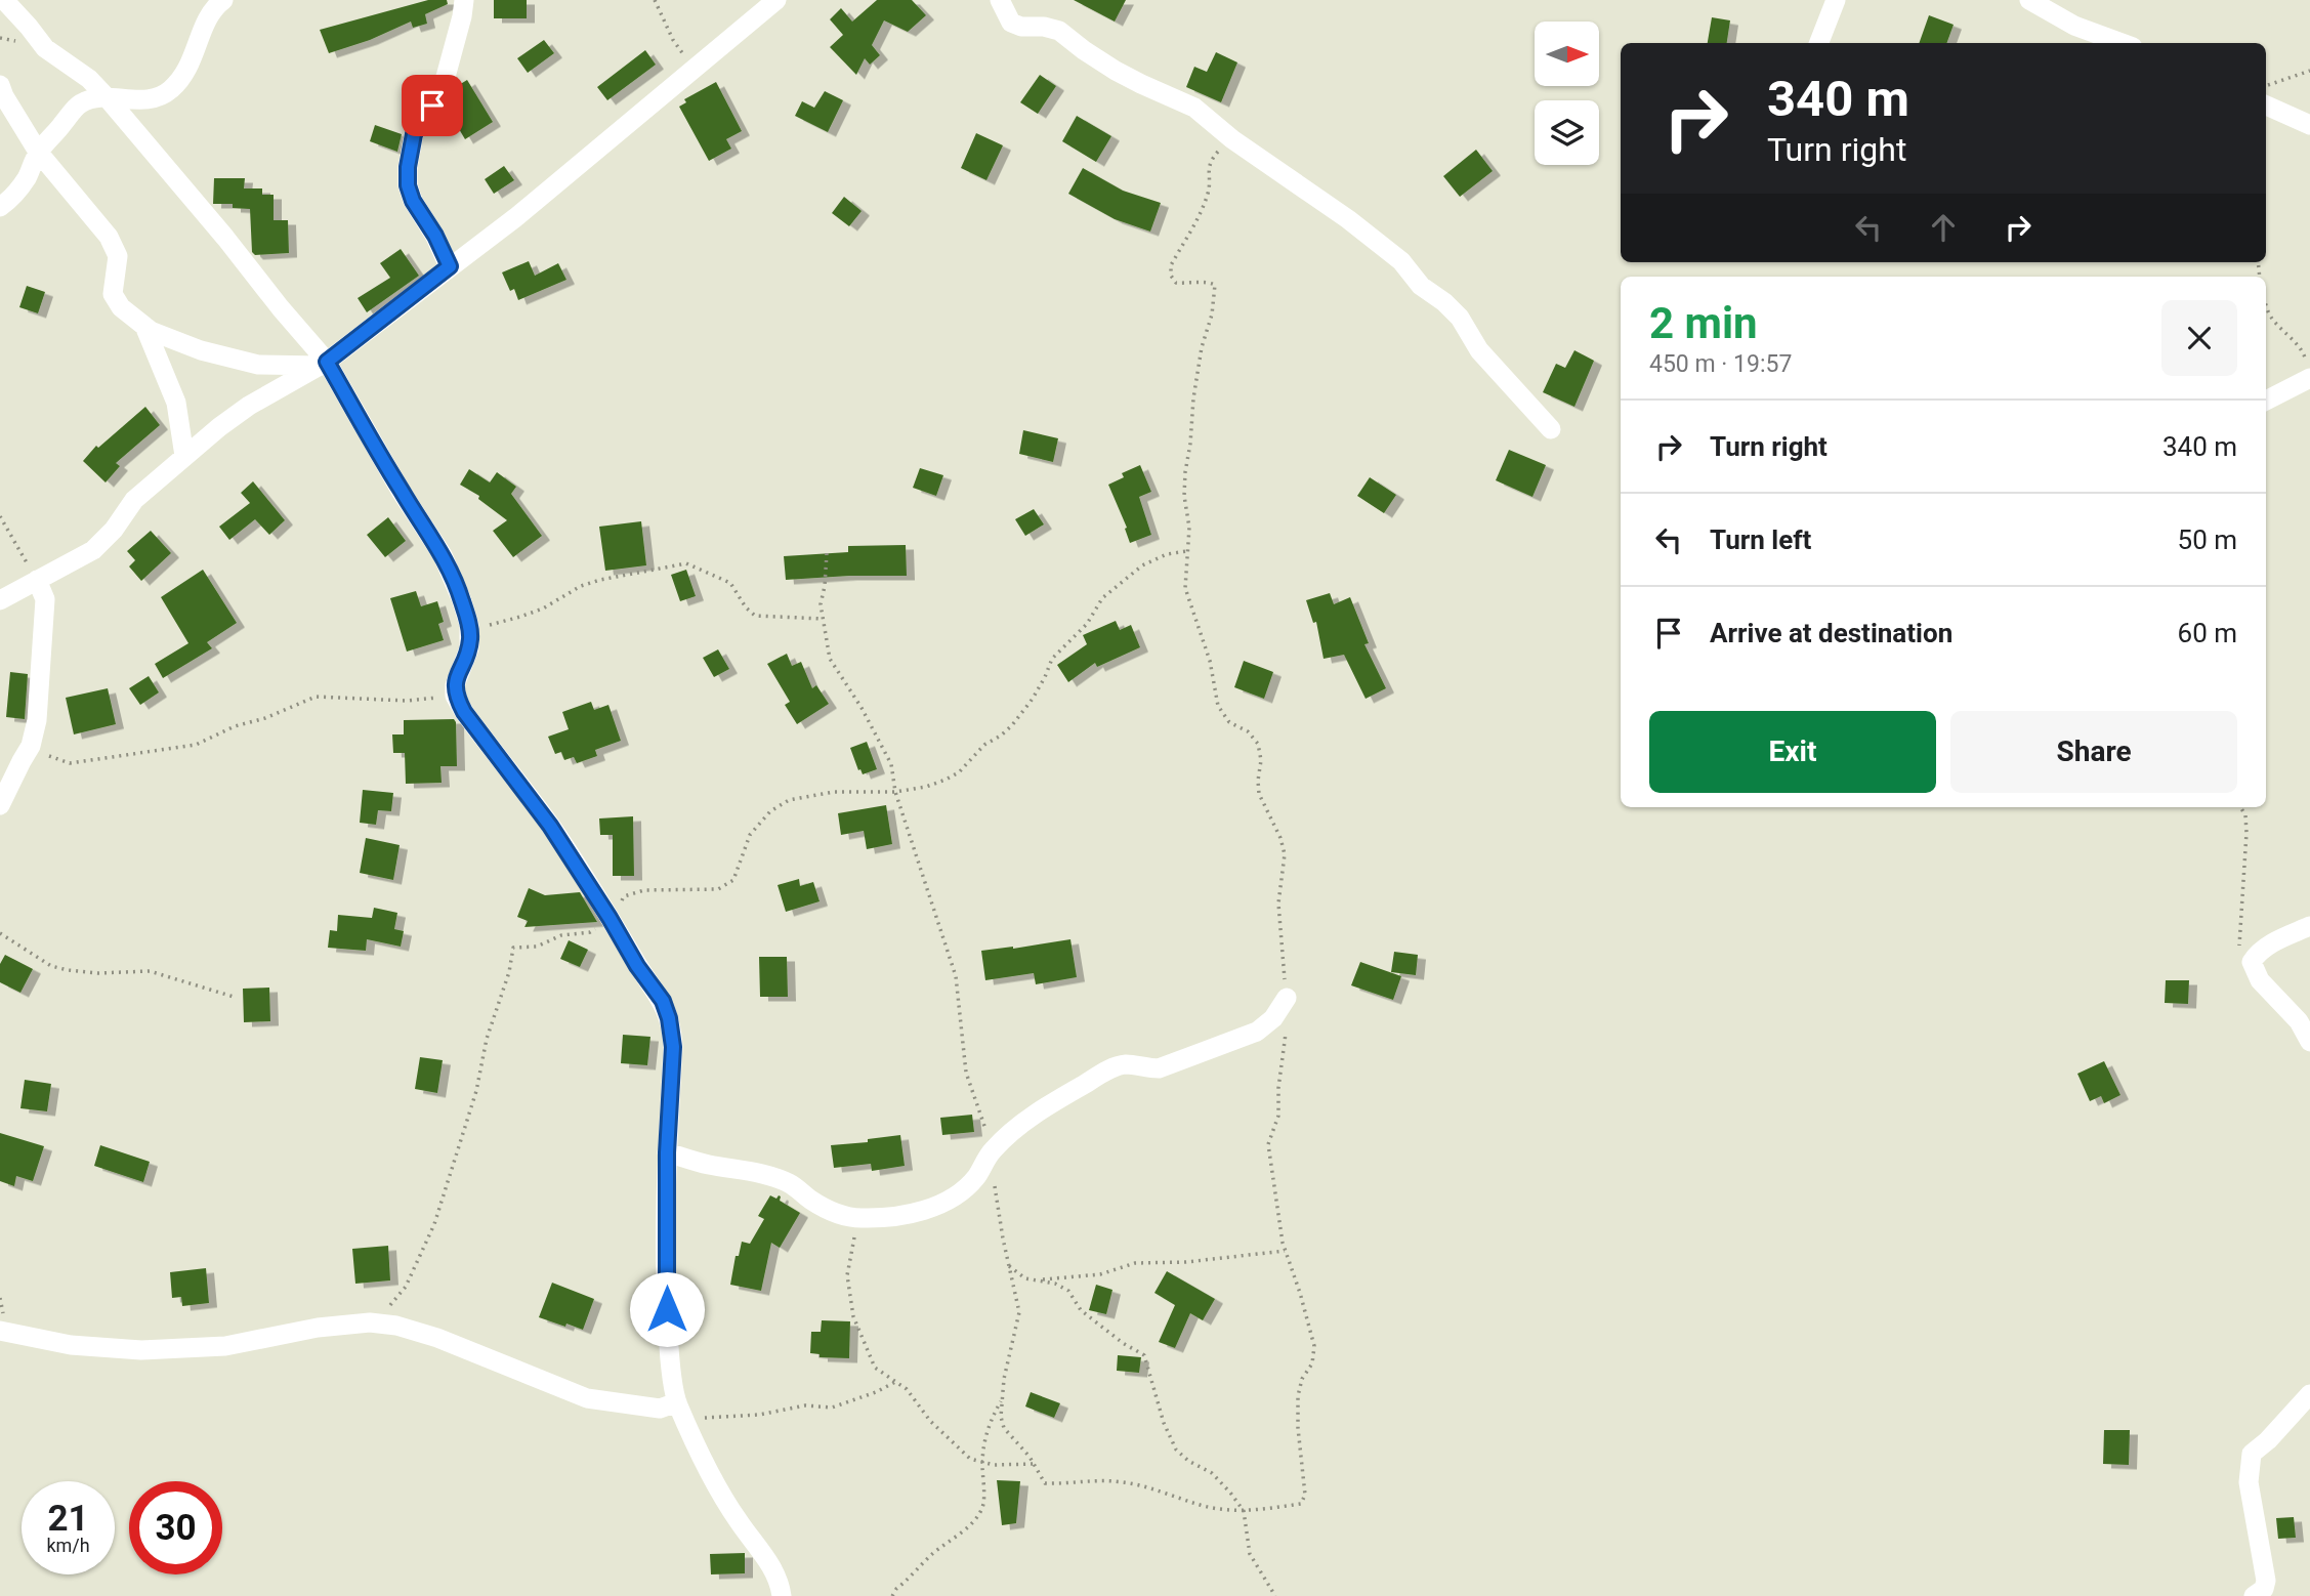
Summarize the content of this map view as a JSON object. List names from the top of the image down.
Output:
{
  "north": "right",
  "page": {
    "turn": ["340 m", "Turn right"],
    "heading": ["2 min", "450 m · 19:57"],
    "list": [
      {
        "name": "Turn right",
        "value": "340 m"
      },
      {
        "name": "Turn left",
        "value": "50 m"
      },
      {
        "name": "Arrive at destination",
        "value": "60 m"
      }
    ],
    "buttons": ["Exit", "Share"],
    "speed": "21 km/h",
    "limit": "30"
  }
}
